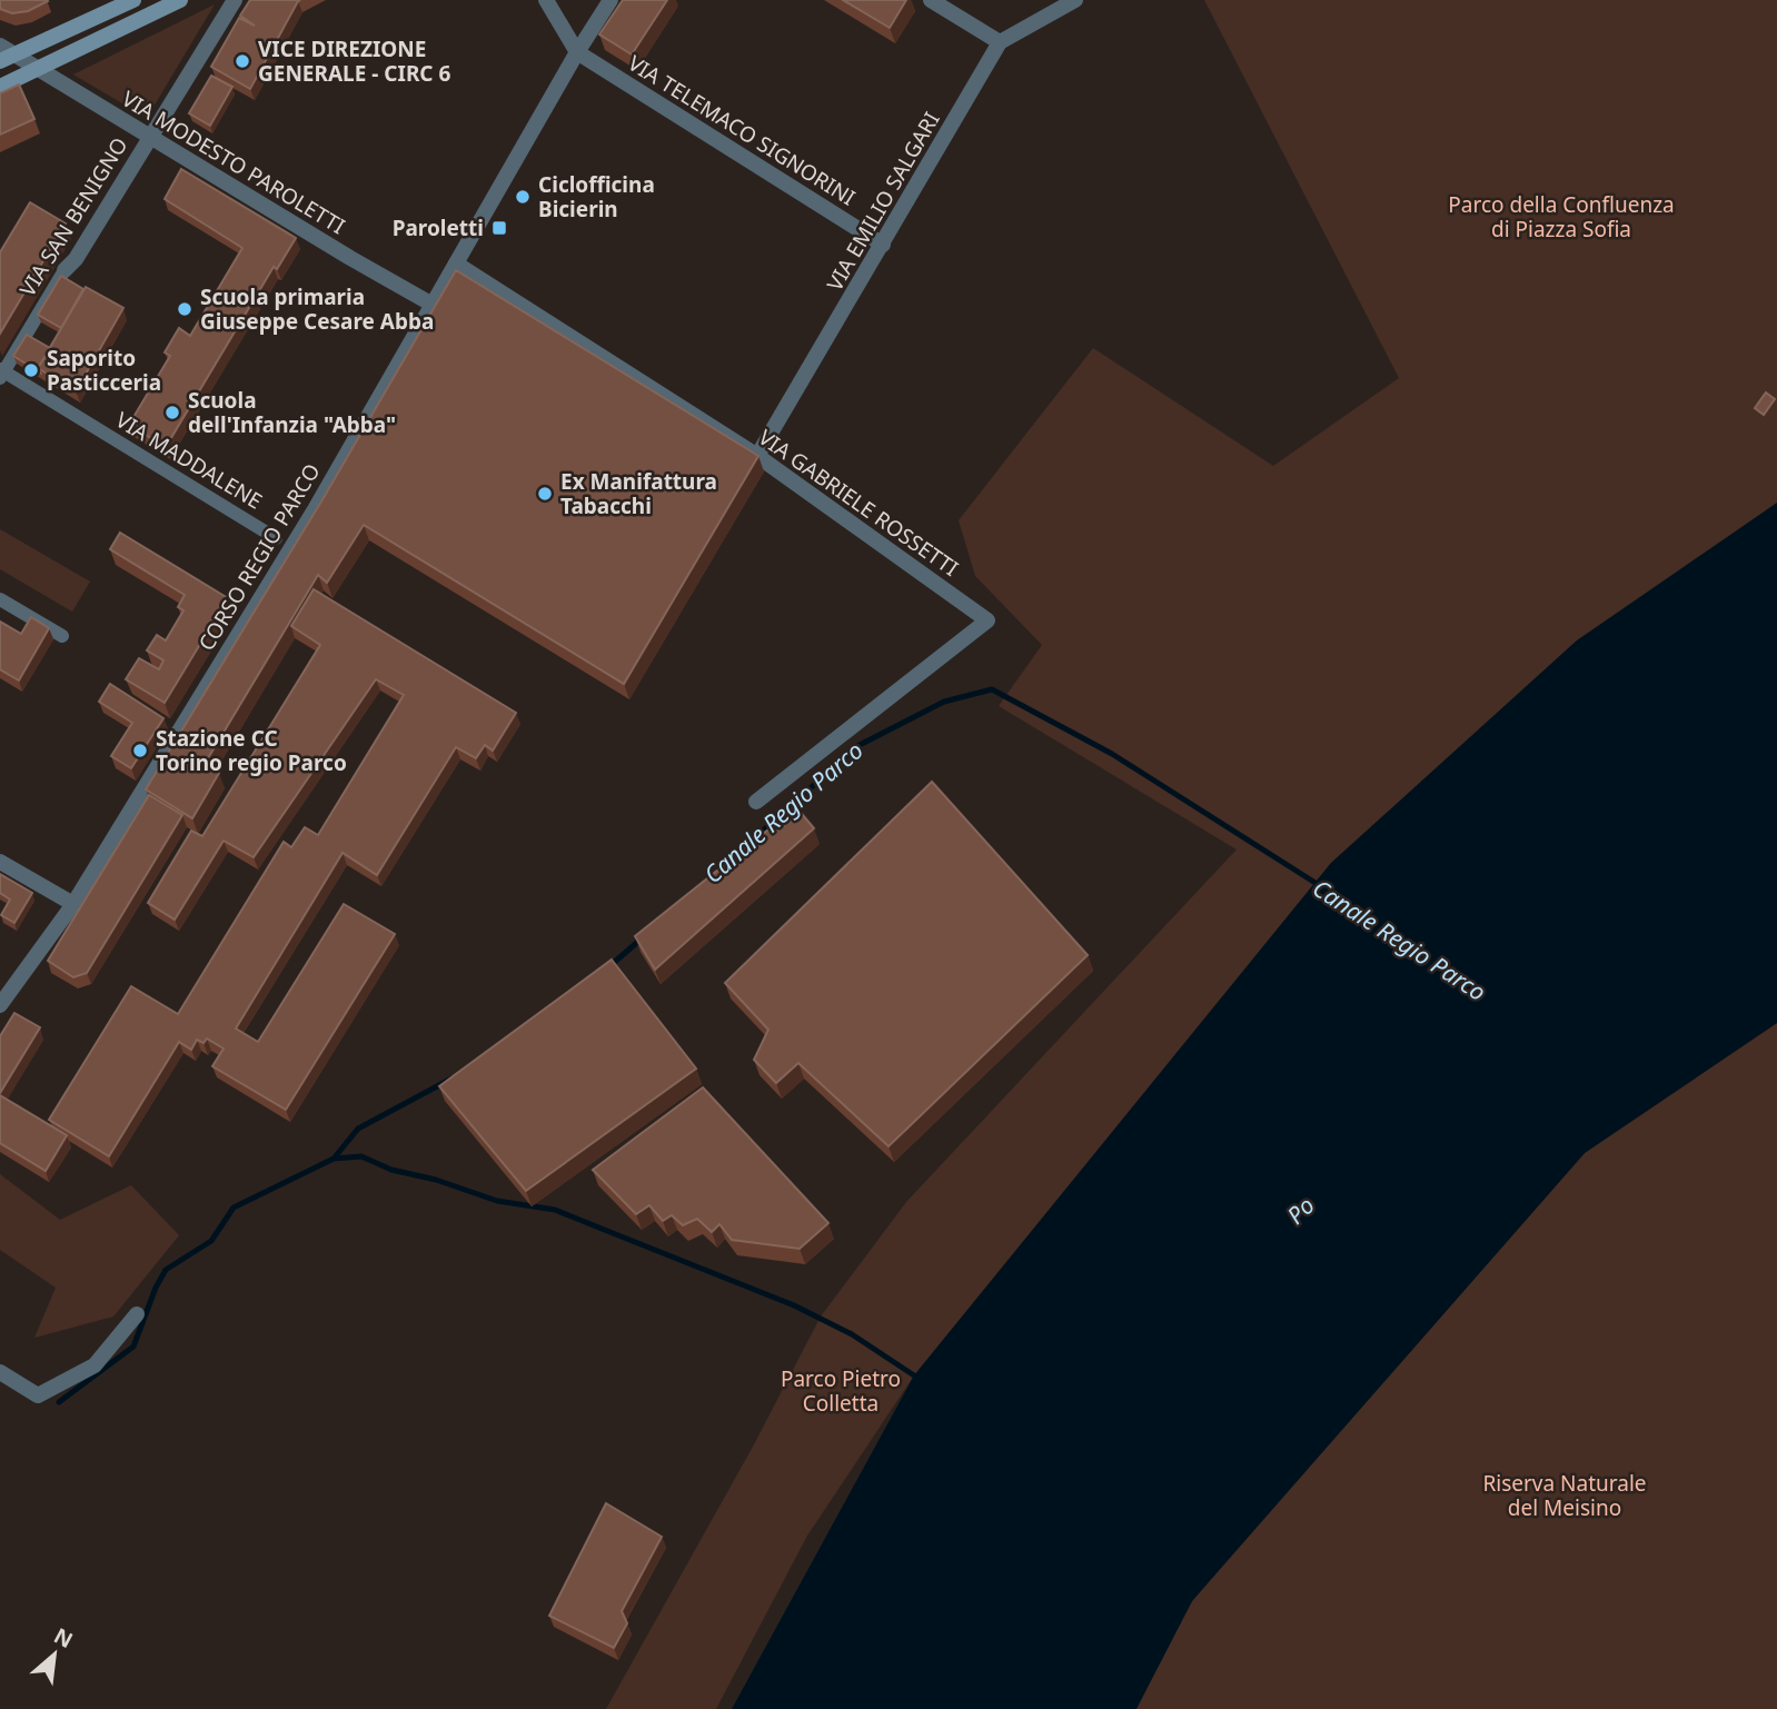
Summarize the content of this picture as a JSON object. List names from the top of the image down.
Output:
{
  "streets": {
    "street": [
      "VIA TELEMACO SIGNORINI",
      "VIA MODESTO PAROLETTI",
      "VIA EMILIO SALGARI",
      "VIA SAN BENIGNO",
      "VIA MADDALENE",
      "VIA GABRIELE ROSSETTI",
      "CORSO REGIO PARCO"
    ]
  },
  "crossings": [
    ["VIA TELEMACO SIGNORINI", "VIA EMILIO SALGARI"],
    ["VIA TELEMACO SIGNORINI", "CORSO REGIO PARCO"],
    ["VIA MODESTO PAROLETTI", "VIA SAN BENIGNO"],
    ["VIA MODESTO PAROLETTI", "CORSO REGIO PARCO"],
    ["VIA EMILIO SALGARI", "VIA GABRIELE ROSSETTI"],
    ["VIA SAN BENIGNO", "VIA MADDALENE"],
    ["VIA GABRIELE ROSSETTI", "CORSO REGIO PARCO"]
  ],
  "water": ["Canale Regio Parco", "Po"],
  "parks": ["Parco della Confluenza di Piazza Sofia", "Parco Pietro Colletta", "Riserva Naturale del Meisino"],
  "places": {
    "other": [
      "VICE DIREZIONE GENERALE - CIRC 6",
      "Ciclofficina Bicierin",
      "Scuola primaria Giuseppe Cesare Abba",
      "Saporito Pasticceria",
      "Scuola dell'Infanzia \"Abba\"",
      "Ex Manifattura Tabacchi",
      "Stazione CC Torino regio Parco"
    ],
    "transit": ["Paroletti"]
  },
  "north": "top right"
}
